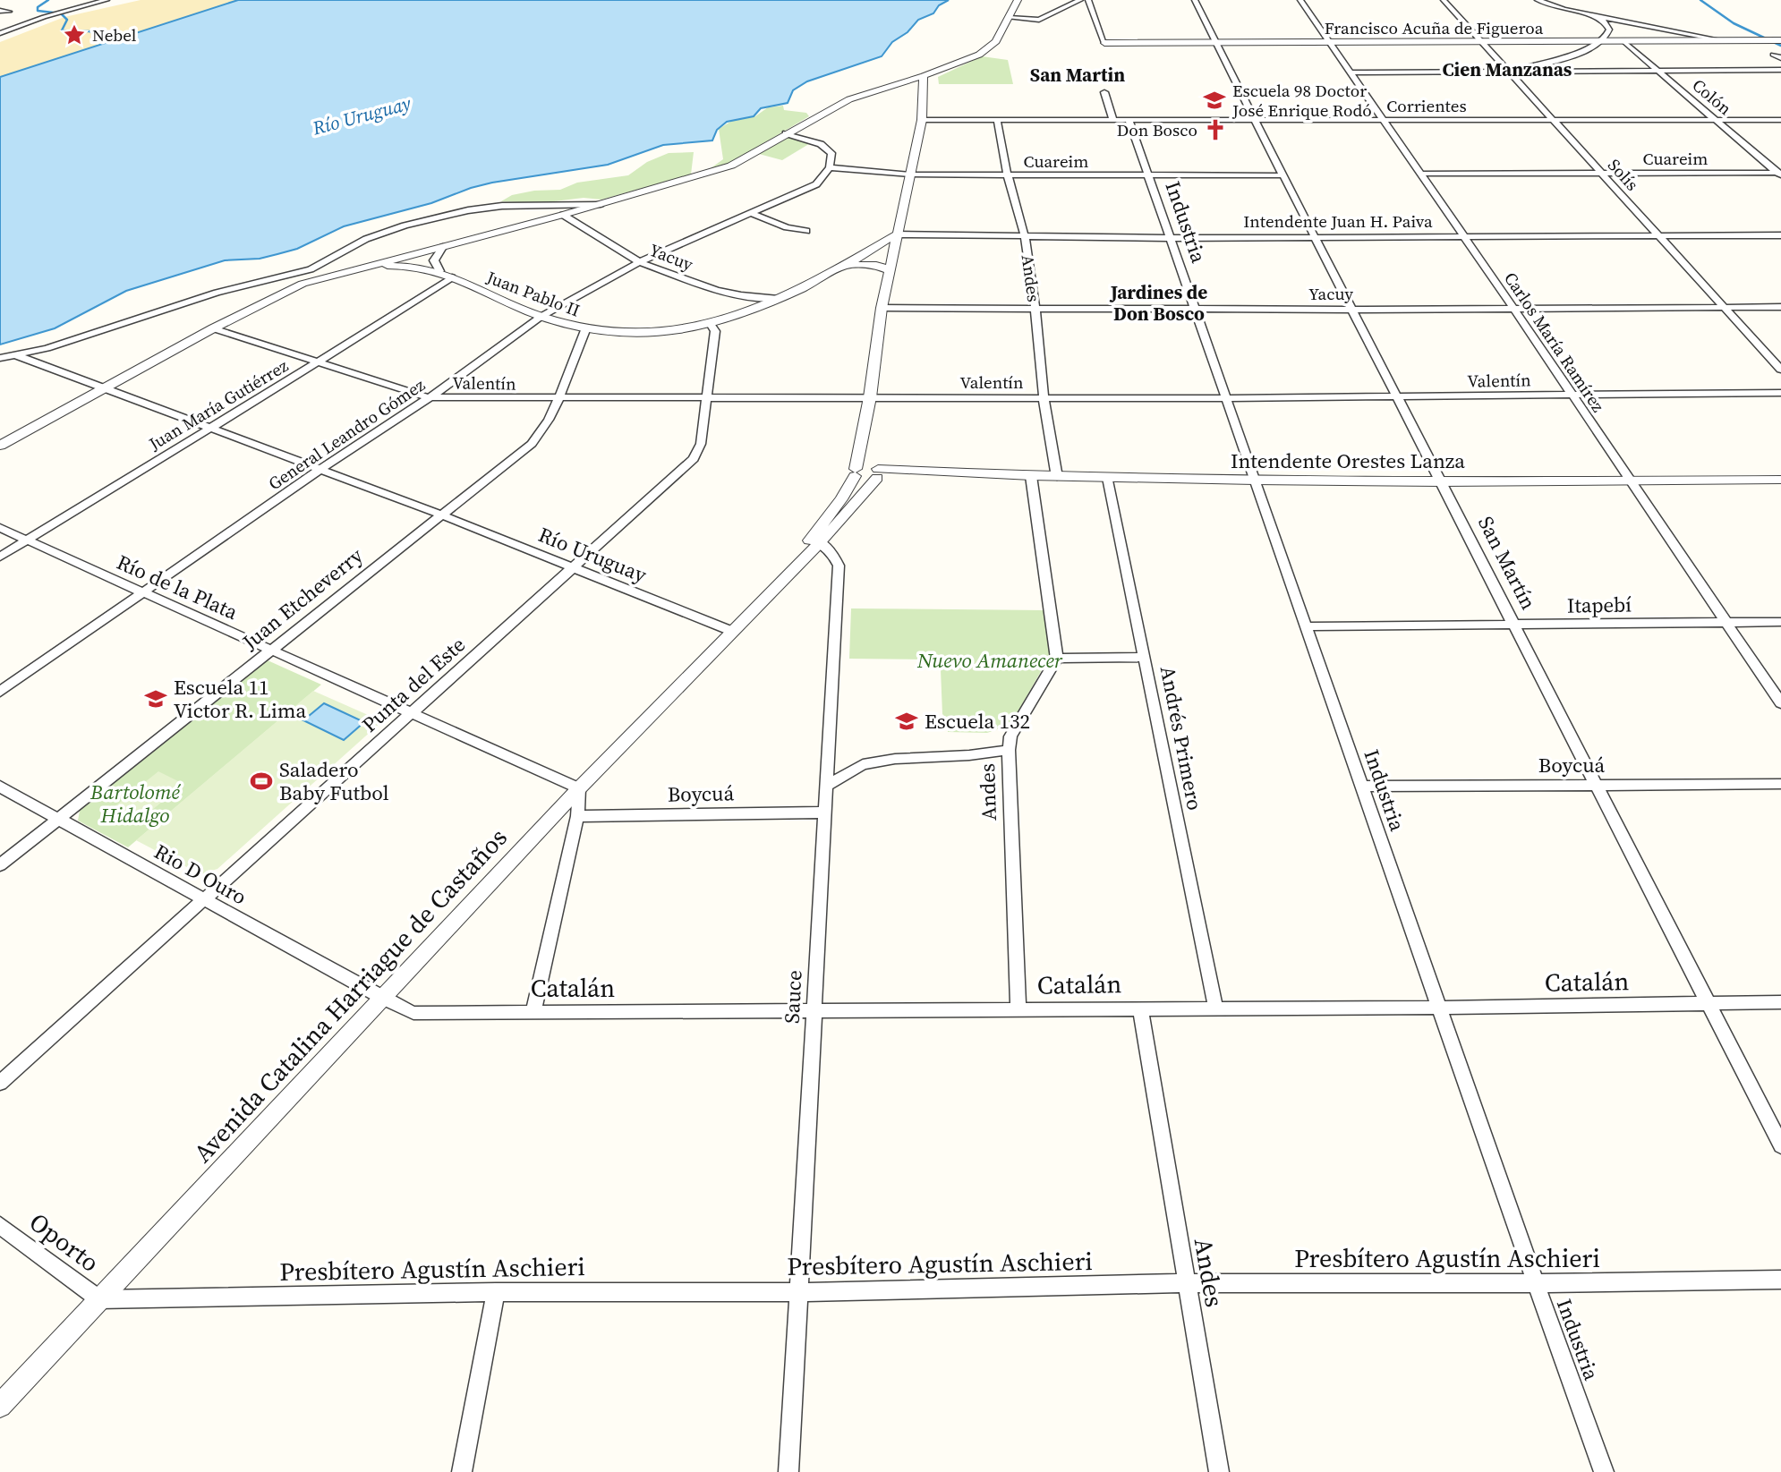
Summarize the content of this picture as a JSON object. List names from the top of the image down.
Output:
{
  "streets": {
    "street": [
      "Francisco Acuña de Figueroa",
      "Colón",
      "Corrientes",
      "Cuareim",
      "Solís",
      "Intendente Juan H. Paiva",
      "Industria",
      "Yacuy",
      "Andes",
      "Juan Pablo II",
      "Carlos María Ramírez",
      "Valentín",
      "Juan María Gutiérrez",
      "General Leandro Gómez",
      "Intendente Orestes Lanza",
      "Río Uruguay",
      "San Martín",
      "Río de la Plata",
      "Juan Etcheverry",
      "Itapebí",
      "Punta del Este",
      "Andrés Primero",
      "Boycuá",
      "Rio D Ouro",
      "Catalán",
      "Avenida Catalina Harriague de Castaños",
      "Sauce",
      "Oporto",
      "Presbítero Agustín Aschieri"
    ]
  },
  "crossings": [
    ["Francisco Acuña de Figueroa", "Colón"],
    ["Francisco Acuña de Figueroa", "Solís"],
    ["Francisco Acuña de Figueroa", "Carlos María Ramírez"],
    ["Francisco Acuña de Figueroa", "San Martín"],
    ["Colón", "Corrientes"],
    ["Colón", "Cuareim"],
    ["Corrientes", "Solís"],
    ["Corrientes", "Industria"],
    ["Corrientes", "Andes"],
    ["Corrientes", "Carlos María Ramírez"],
    ["Corrientes", "San Martín"],
    ["Corrientes", "Avenida Catalina Harriague de Castaños"],
    ["Cuareim", "Solís"],
    ["Cuareim", "Industria"],
    ["Cuareim", "Andes"],
    ["Cuareim", "Carlos María Ramírez"],
    ["Cuareim", "General Leandro Gómez"],
    ["Cuareim", "San Martín"],
    ["Cuareim", "Avenida Catalina Harriague de Castaños"],
    ["Solís", "Intendente Juan H. Paiva"],
    ["Solís", "Yacuy"],
    ["Intendente Juan H. Paiva", "Industria"],
    ["Intendente Juan H. Paiva", "Andes"],
    ["Intendente Juan H. Paiva", "Juan Pablo II"],
    ["Intendente Juan H. Paiva", "Carlos María Ramírez"],
    ["Intendente Juan H. Paiva", "San Martín"],
    ["Intendente Juan H. Paiva", "Avenida Catalina Harriague de Castaños"],
    ["Industria", "Yacuy"],
    ["Industria", "Valentín"],
    ["Industria", "Intendente Orestes Lanza"],
    ["Industria", "Itapebí"],
    ["Industria", "Boycuá"],
    ["Industria", "Catalán"],
    ["Industria", "Presbítero Agustín Aschieri"],
    ["Yacuy", "Andes"],
    ["Yacuy", "Juan Pablo II"],
    ["Yacuy", "Carlos María Ramírez"],
    ["Yacuy", "General Leandro Gómez"],
    ["Yacuy", "San Martín"],
    ["Yacuy", "Avenida Catalina Harriague de Castaños"],
    ["Andes", "Valentín"],
    ["Andes", "Intendente Orestes Lanza"],
    ["Andes", "Catalán"],
    ["Andes", "Presbítero Agustín Aschieri"],
    ["Juan Pablo II", "Juan María Gutiérrez"],
    ["Juan Pablo II", "General Leandro Gómez"],
    ["Juan Pablo II", "Juan Etcheverry"],
    ["Juan Pablo II", "Punta del Este"],
    ["Juan Pablo II", "Avenida Catalina Harriague de Castaños"],
    ["Carlos María Ramírez", "Valentín"],
    ["Carlos María Ramírez", "Intendente Orestes Lanza"],
    ["Carlos María Ramírez", "Itapebí"],
    ["Valentín", "Juan María Gutiérrez"],
    ["Valentín", "General Leandro Gómez"],
    ["Valentín", "San Martín"],
    ["Valentín", "Juan Etcheverry"],
    ["Valentín", "Punta del Este"],
    ["Valentín", "Avenida Catalina Harriague de Castaños"],
    ["Juan María Gutiérrez", "Río Uruguay"],
    ["Juan María Gutiérrez", "Río de la Plata"],
    ["General Leandro Gómez", "Río Uruguay"],
    ["General Leandro Gómez", "Río de la Plata"],
    ["Intendente Orestes Lanza", "San Martín"],
    ["Intendente Orestes Lanza", "Andrés Primero"],
    ["Intendente Orestes Lanza", "Avenida Catalina Harriague de Castaños"],
    ["Río Uruguay", "Juan Etcheverry"],
    ["Río Uruguay", "Punta del Este"],
    ["Río Uruguay", "Avenida Catalina Harriague de Castaños"],
    ["San Martín", "Itapebí"],
    ["San Martín", "Boycuá"],
    ["San Martín", "Catalán"],
    ["Río de la Plata", "Juan Etcheverry"],
    ["Río de la Plata", "Punta del Este"],
    ["Río de la Plata", "Avenida Catalina Harriague de Castaños"],
    ["Juan Etcheverry", "Rio D Ouro"],
    ["Punta del Este", "Rio D Ouro"],
    ["Andrés Primero", "Catalán"],
    ["Boycuá", "Sauce"],
    ["Rio D Ouro", "Catalán"],
    ["Rio D Ouro", "Avenida Catalina Harriague de Castaños"],
    ["Catalán", "Avenida Catalina Harriague de Castaños"],
    ["Catalán", "Sauce"],
    ["Avenida Catalina Harriague de Castaños", "Sauce"],
    ["Avenida Catalina Harriague de Castaños", "Oporto"],
    ["Avenida Catalina Harriague de Castaños", "Presbítero Agustín Aschieri"],
    ["Sauce", "Presbítero Agustín Aschieri"],
    ["Oporto", "Presbítero Agustín Aschieri"]
  ],
  "districts": ["Cien Manzanas", "San Martin", "Jardines de Don Bosco"],
  "water": ["Río Uruguay"],
  "parks": ["Nuevo Amanecer", "Bartolomé Hidalgo"],
  "places": {
    "place": ["Nebel"],
    "school or university": ["Escuela 98 Doctor José Enrique Rodó", "Escuela 11 Victor R. Lima", "Escuela 132"],
    "church": ["Don Bosco"],
    "sports": ["Saladero Baby Futbol"]
  }
}
